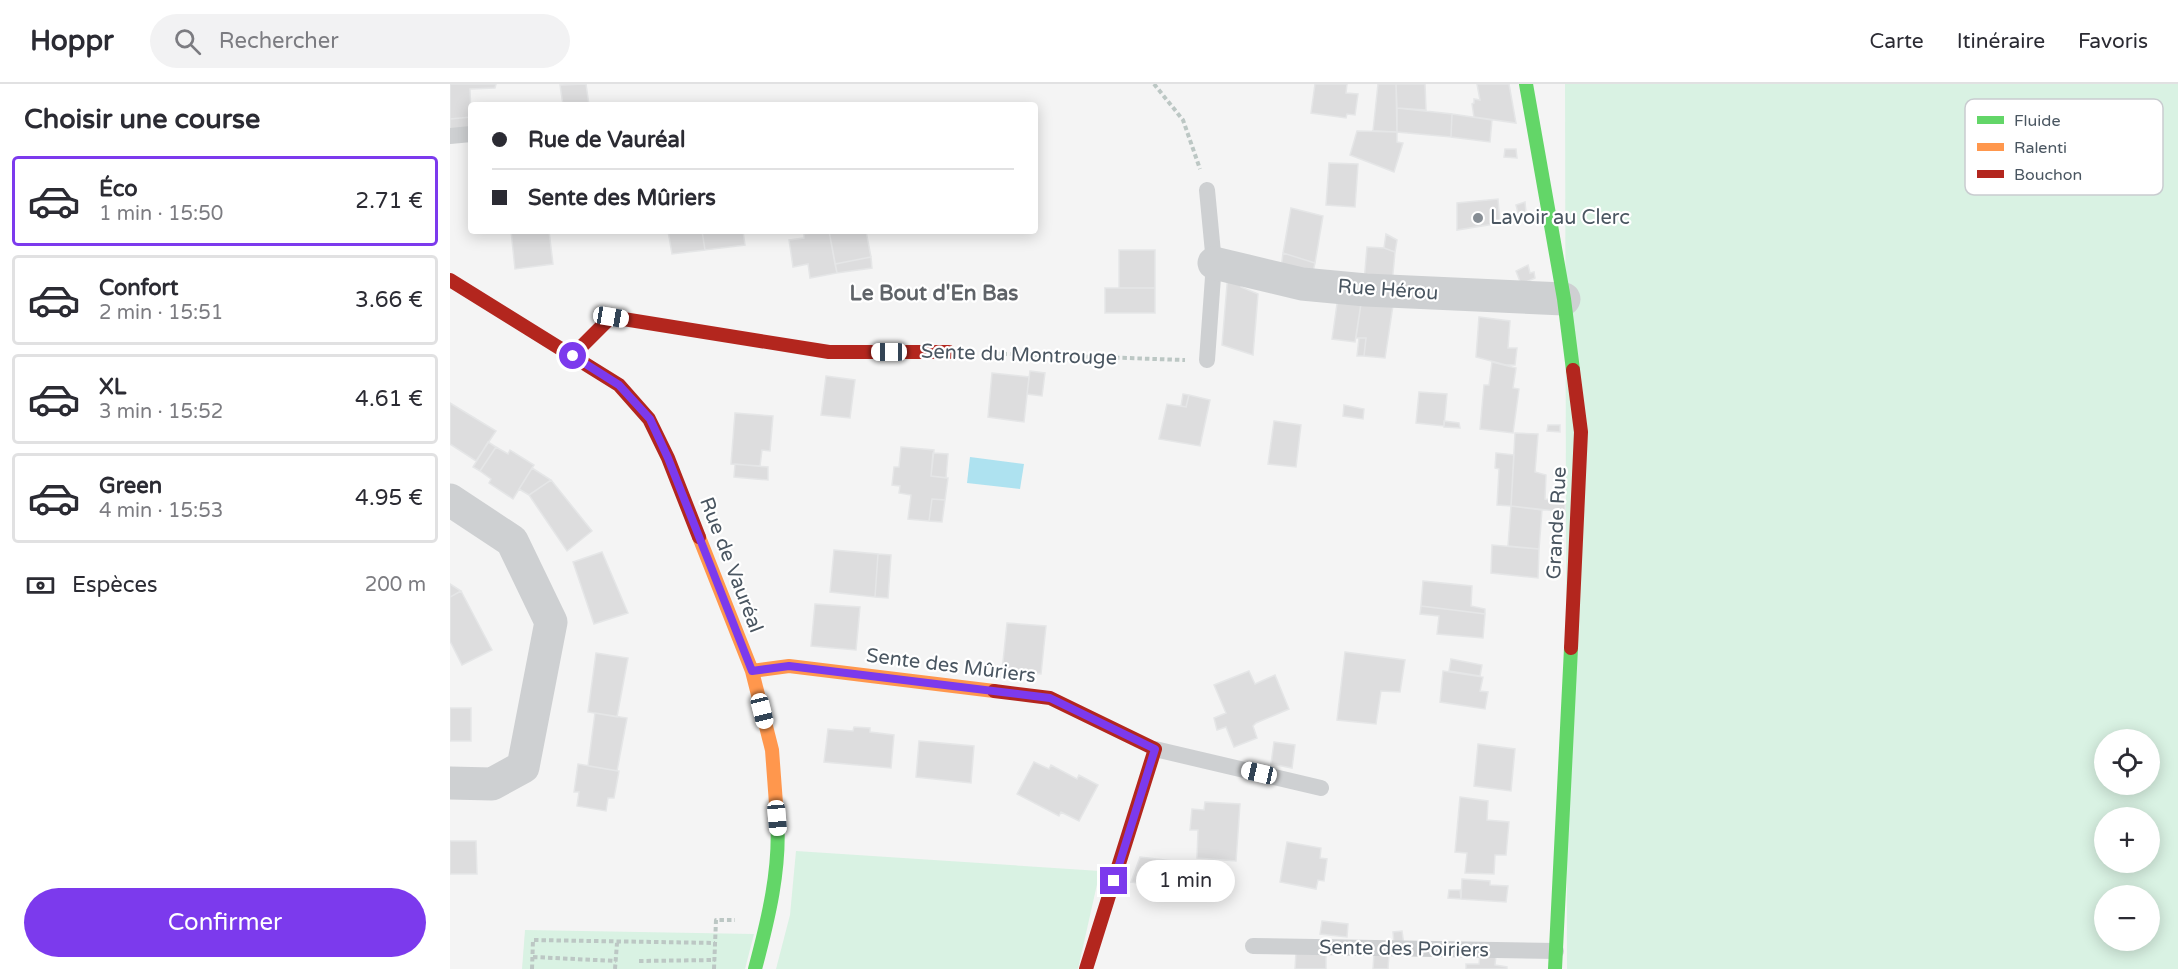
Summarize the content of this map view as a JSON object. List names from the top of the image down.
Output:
{
  "streets": {
    "street": [
      "Rue Hérou",
      "Sente du Montrouge",
      "Grande Rue",
      "Rue de Vauréal",
      "Sente des Mûriers"
    ],
    "lane": ["Sente des Poiriers"]
  },
  "crossings": [
    ["Rue Hérou", "Grande Rue"],
    ["Sente du Montrouge", "Rue de Vauréal"],
    ["Grande Rue", "Sente des Poiriers"],
    ["Rue de Vauréal", "Sente des Mûriers"]
  ],
  "districts": ["Le Bout d'En Bas"],
  "places": ["Lavoir au Clerc"],
  "legend": ["Fluide", "Ralenti", "Bouchon"],
  "page": {
    "header": "Hoppr",
    "search": "Rechercher",
    "nav": ["Carte", "Itinéraire", "Favoris"],
    "heading": "Choisir une course",
    "banner": ["Rue de Vauréal", "Sente des Mûriers"],
    "list": [
      {
        "name": "Éco",
        "note": "1 min · 15:50",
        "value": "2.71 €"
      },
      {
        "name": "Confort",
        "note": "2 min · 15:51",
        "value": "3.66 €"
      },
      {
        "name": "XL",
        "note": "3 min · 15:52",
        "value": "4.61 €"
      },
      {
        "name": "Green",
        "note": "4 min · 15:53",
        "value": "4.95 €"
      }
    ],
    "pay": ["Espèces", "200 m"],
    "map_buttons": ["+", "−"],
    "bubble": "1 min",
    "buttons": "Confirmer"
  }
}
